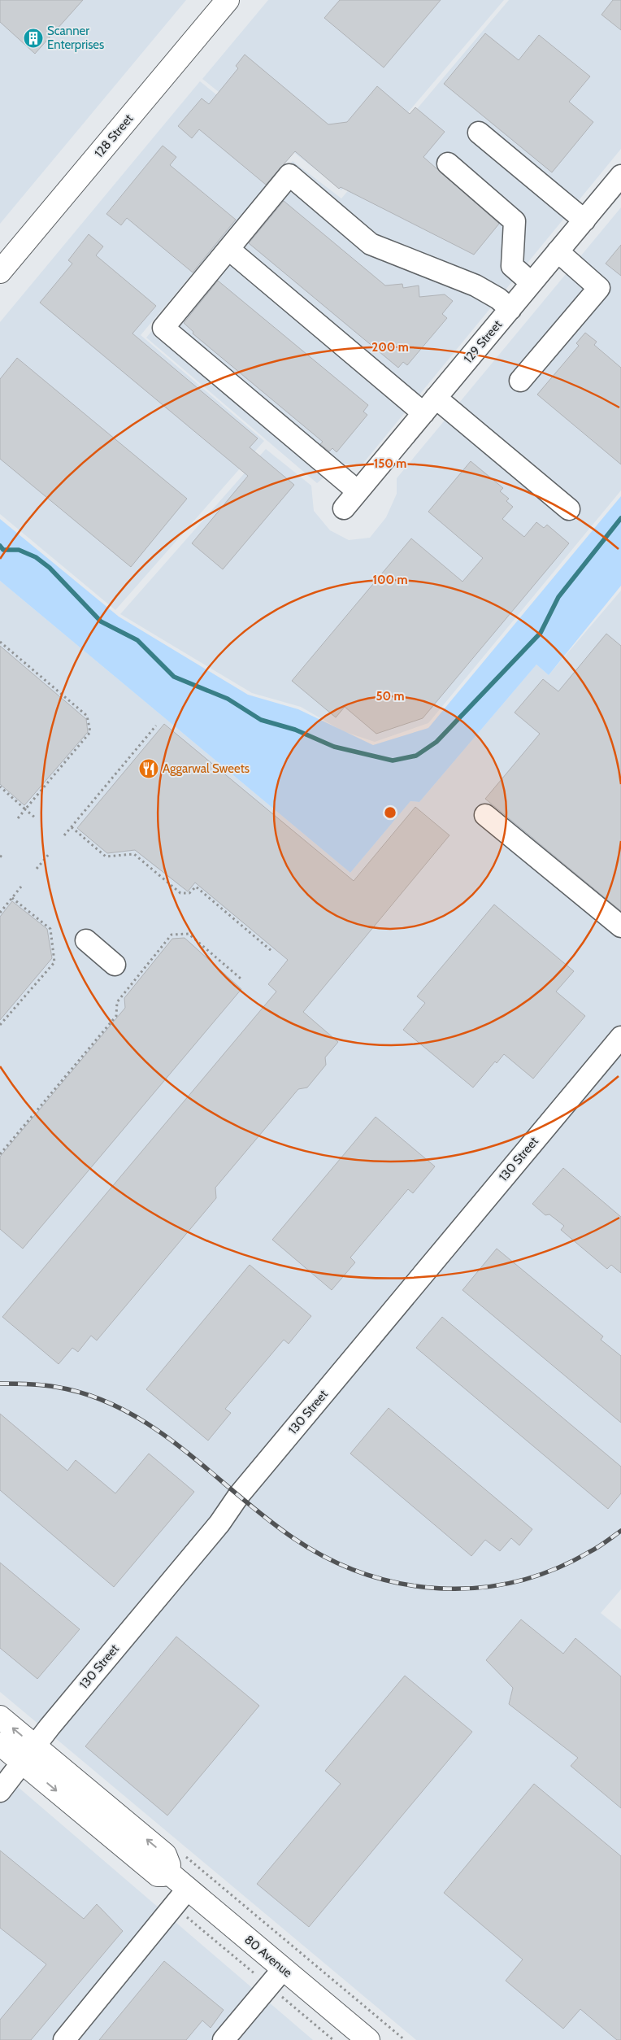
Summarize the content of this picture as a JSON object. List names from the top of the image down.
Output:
{
  "streets": {
    "main road": ["128 Street", "80 Avenue"],
    "street": ["129 Street", "130 Street"]
  },
  "crossings": [
    ["130 Street", "80 Avenue"]
  ],
  "places": {
    "building": ["Scanner Enterprises"],
    "restaurant": ["Aggarwal Sweets"]
  },
  "rings": [
    "200 m",
    "150 m",
    "100 m",
    "50 m"
  ]
}
